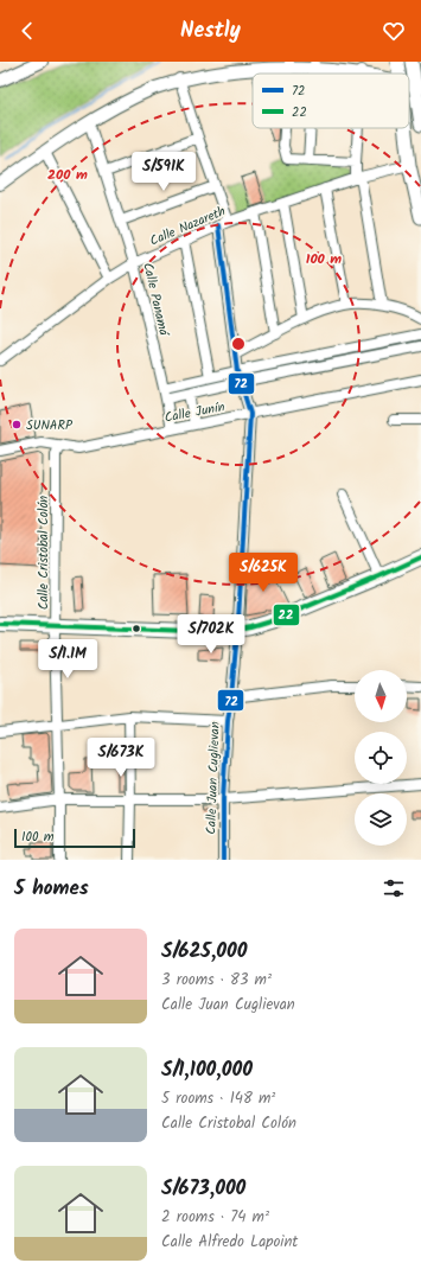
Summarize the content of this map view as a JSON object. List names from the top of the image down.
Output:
{
  "streets": {
    "street": [
      "Calle Nazareth",
      "Calle Panamá",
      "Calle Junín",
      "Calle Cristobal Colón",
      "Calle Juan Cuglievan"
    ]
  },
  "crossings": [
    ["Calle Nazareth", "Calle Panamá"],
    ["Calle Panamá", "Calle Junín"],
    ["Calle Junín", "Calle Cristobal Colón"],
    ["Calle Junín", "Calle Juan Cuglievan"]
  ],
  "places": ["SUNARP"],
  "lines": ["transit line 72", "transit line 22"],
  "legend": ["72", "22"],
  "scale_bar": "100 m",
  "north": "bottom",
  "page": {
    "header": "Nestly",
    "price": [
      "S/591K",
      "S/625K",
      "S/702K",
      "S/1.1M",
      "S/673K"
    ],
    "scale": "100 m",
    "heading": "5 homes",
    "list": [
      {
        "name": "S/625,000",
        "note": "3 rooms · 83 m² · Calle Juan Cuglievan"
      },
      {
        "name": "S/1,100,000",
        "note": "5 rooms · 148 m² · Calle Cristobal Colón"
      },
      {
        "name": "S/673,000",
        "note": "2 rooms · 74 m² · Calle Alfredo Lapoint"
      }
    ]
  },
  "rings": ["200 m", "100 m"]
}
